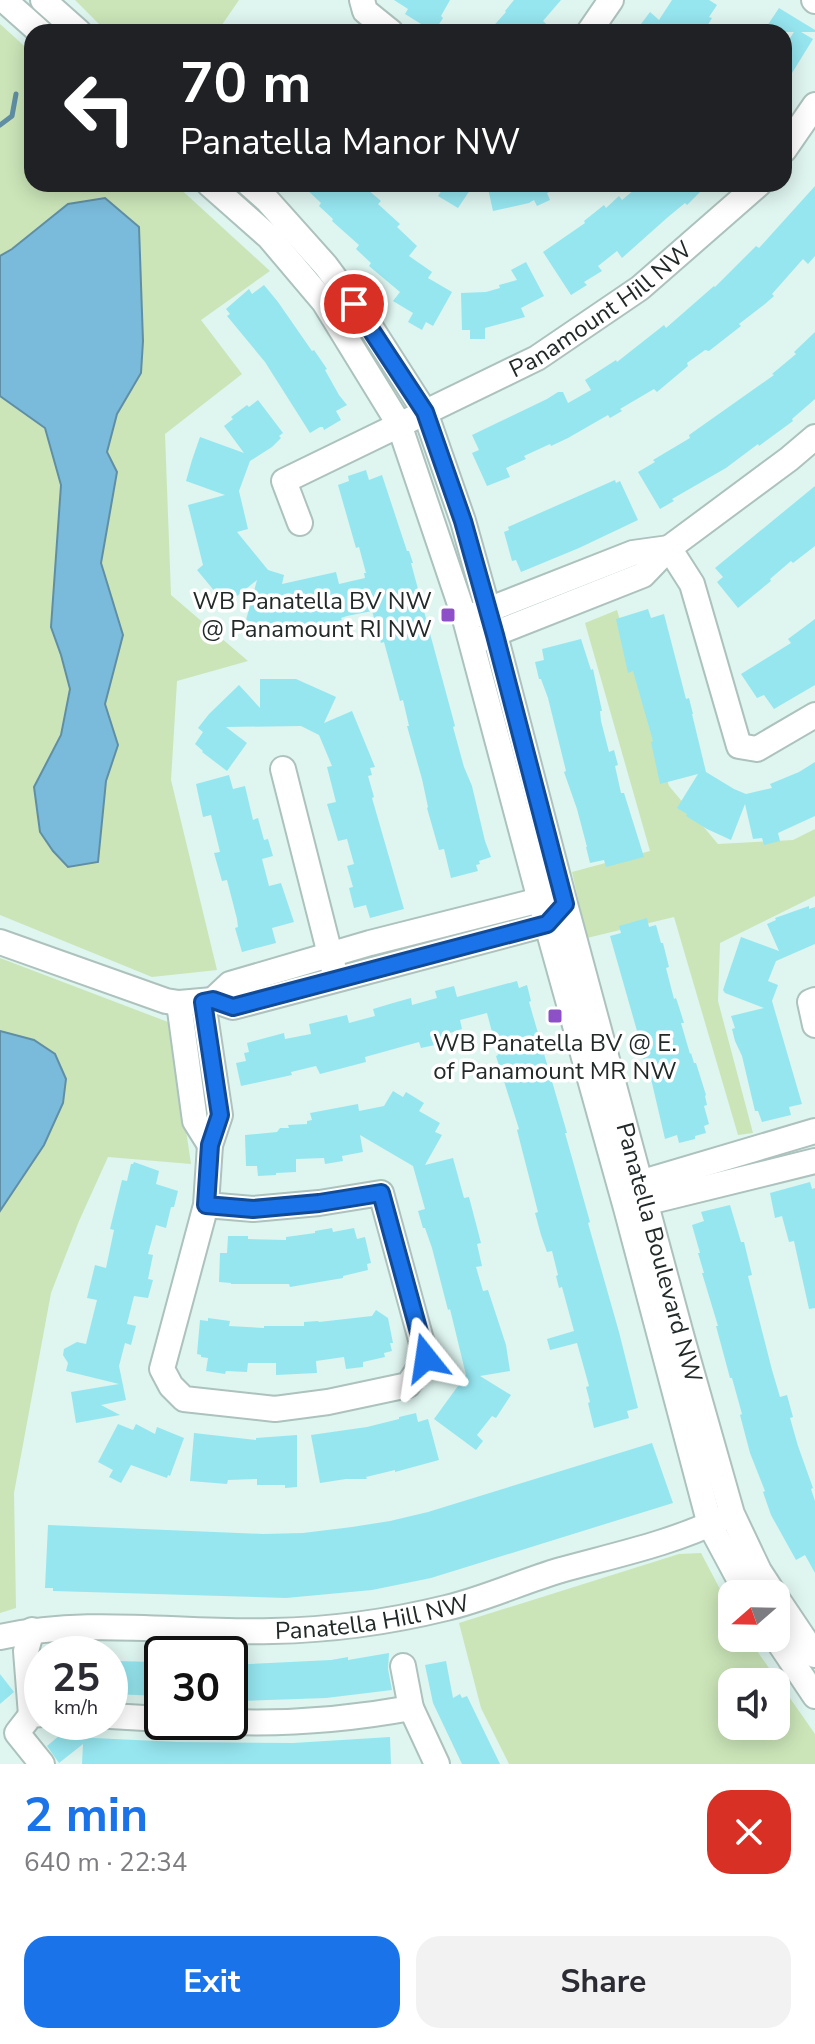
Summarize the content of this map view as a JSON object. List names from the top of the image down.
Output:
{
  "streets": {
    "street": ["Panamount Hill NW", "Panatella Boulevard NW", "Panatella Hill NW"]
  },
  "crossings": [
    ["Panamount Hill NW", "Panatella Boulevard NW"],
    ["Panatella Boulevard NW", "Panatella Hill NW"]
  ],
  "places": {
    "transit": ["WB Panatella BV NW @ Panamount RI NW", "WB Panatella BV @ E. of Panamount MR NW"]
  },
  "north": "left",
  "page": {
    "turn": ["70 m", "Panatella Manor NW"],
    "speed": "25 km/h",
    "limit": "30",
    "heading": ["2 min", "640 m · 22:34"],
    "buttons": ["Exit", "Share"]
  }
}
